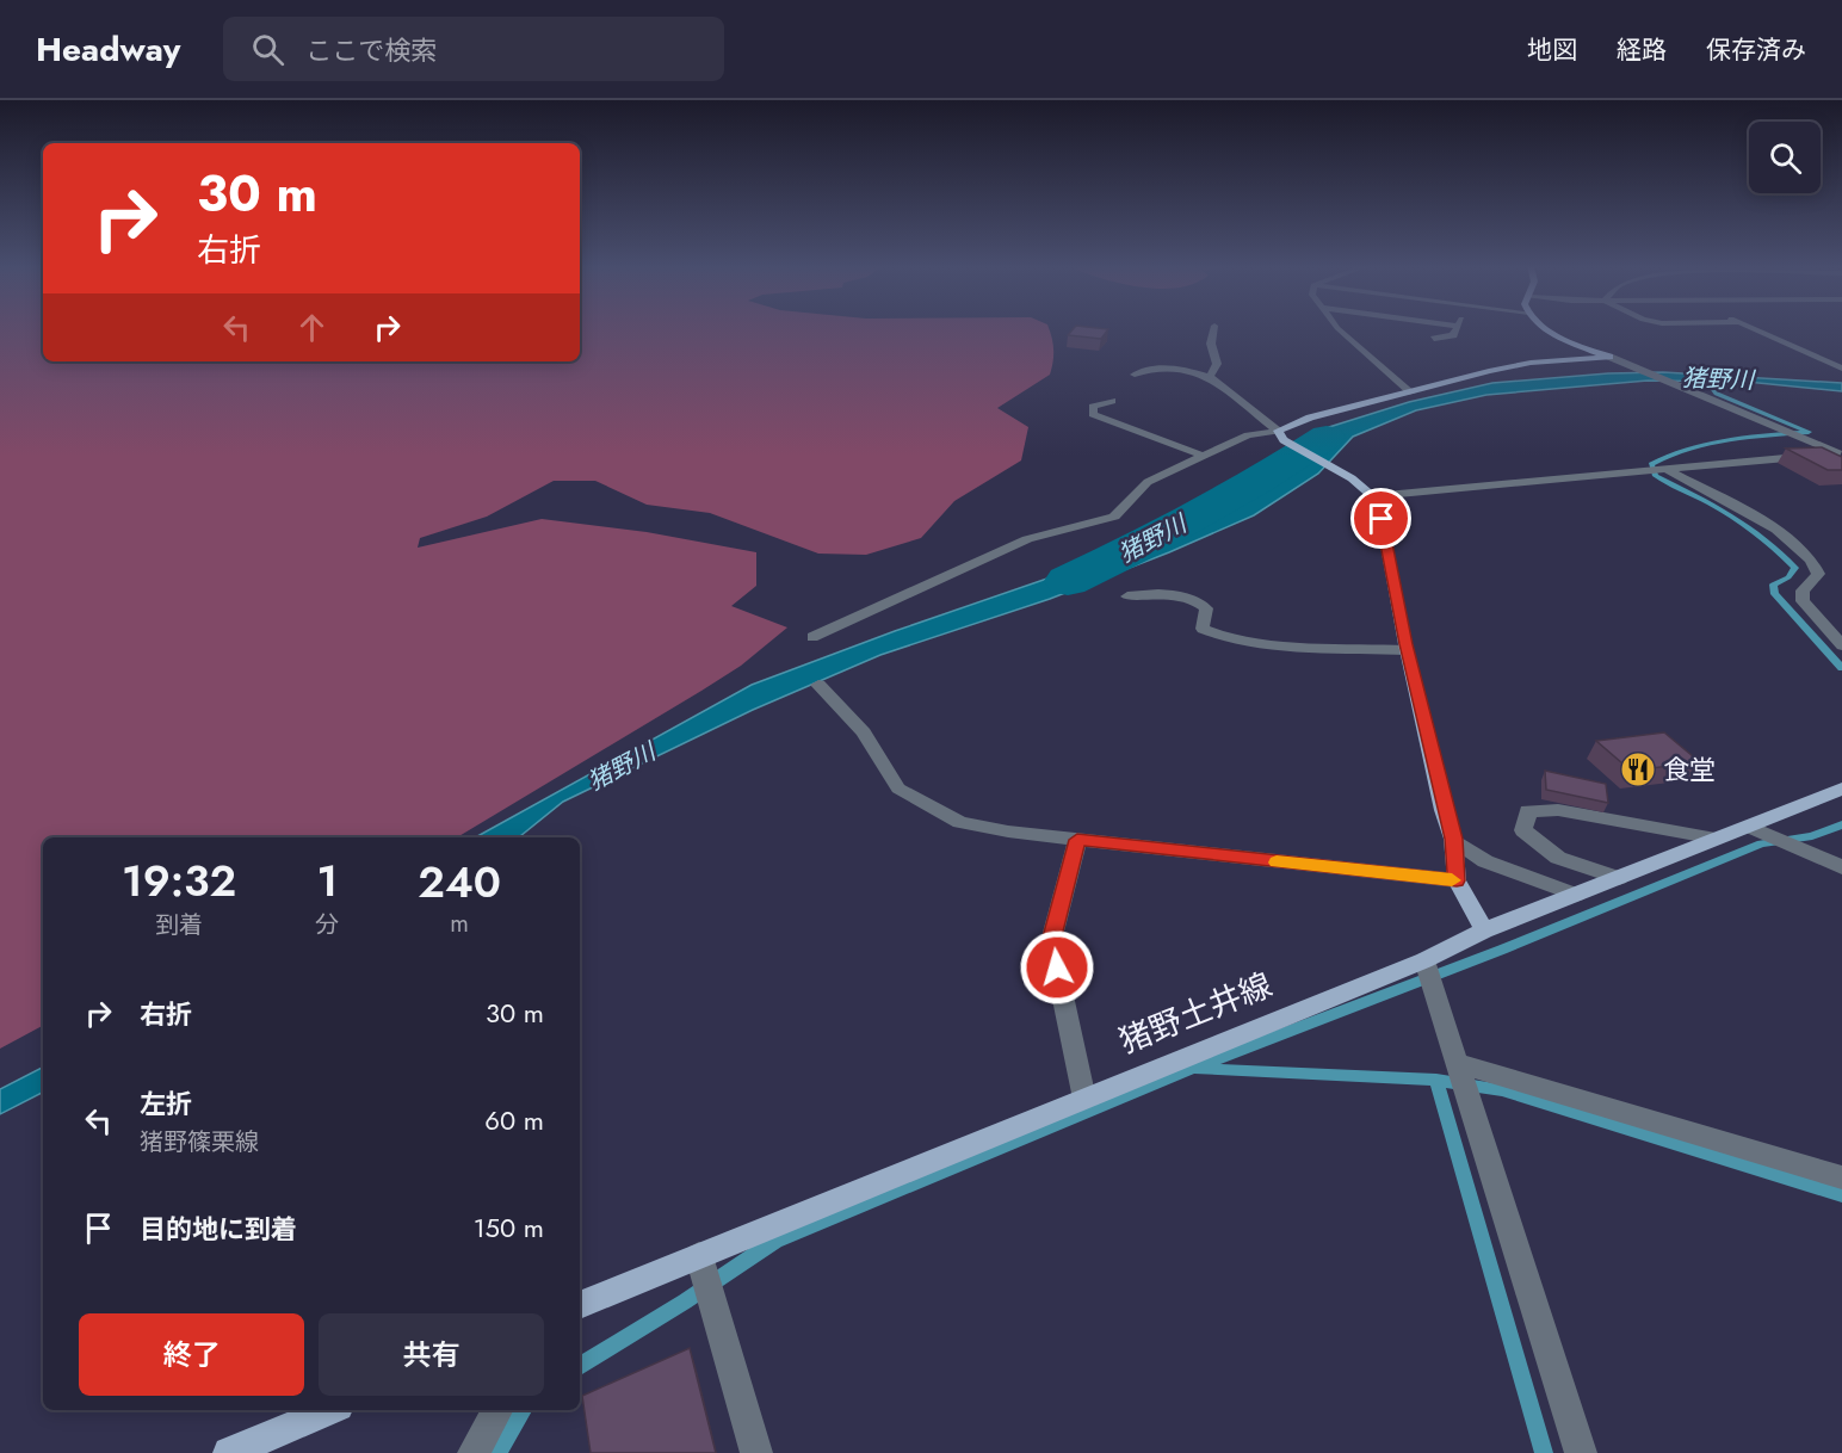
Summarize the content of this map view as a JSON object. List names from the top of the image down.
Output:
{
  "streets": {
    "main road": ["猪野土井線"]
  },
  "water": ["猪野川"],
  "places": {
    "restaurant": ["食堂"]
  },
  "page": {
    "header": "Headway",
    "search": "ここで検索",
    "nav": ["地図", "経路", "保存済み"],
    "turn": ["30 m", "右折"],
    "eta": [
      "19:32",
      "到着",
      "1",
      "分",
      "240",
      "m"
    ],
    "list": [
      {
        "name": "右折",
        "value": "30 m"
      },
      {
        "name": "左折",
        "note": "猪野篠栗線",
        "value": "60 m"
      },
      {
        "name": "目的地に到着",
        "value": "150 m"
      }
    ],
    "buttons": ["終了", "共有"]
  }
}
